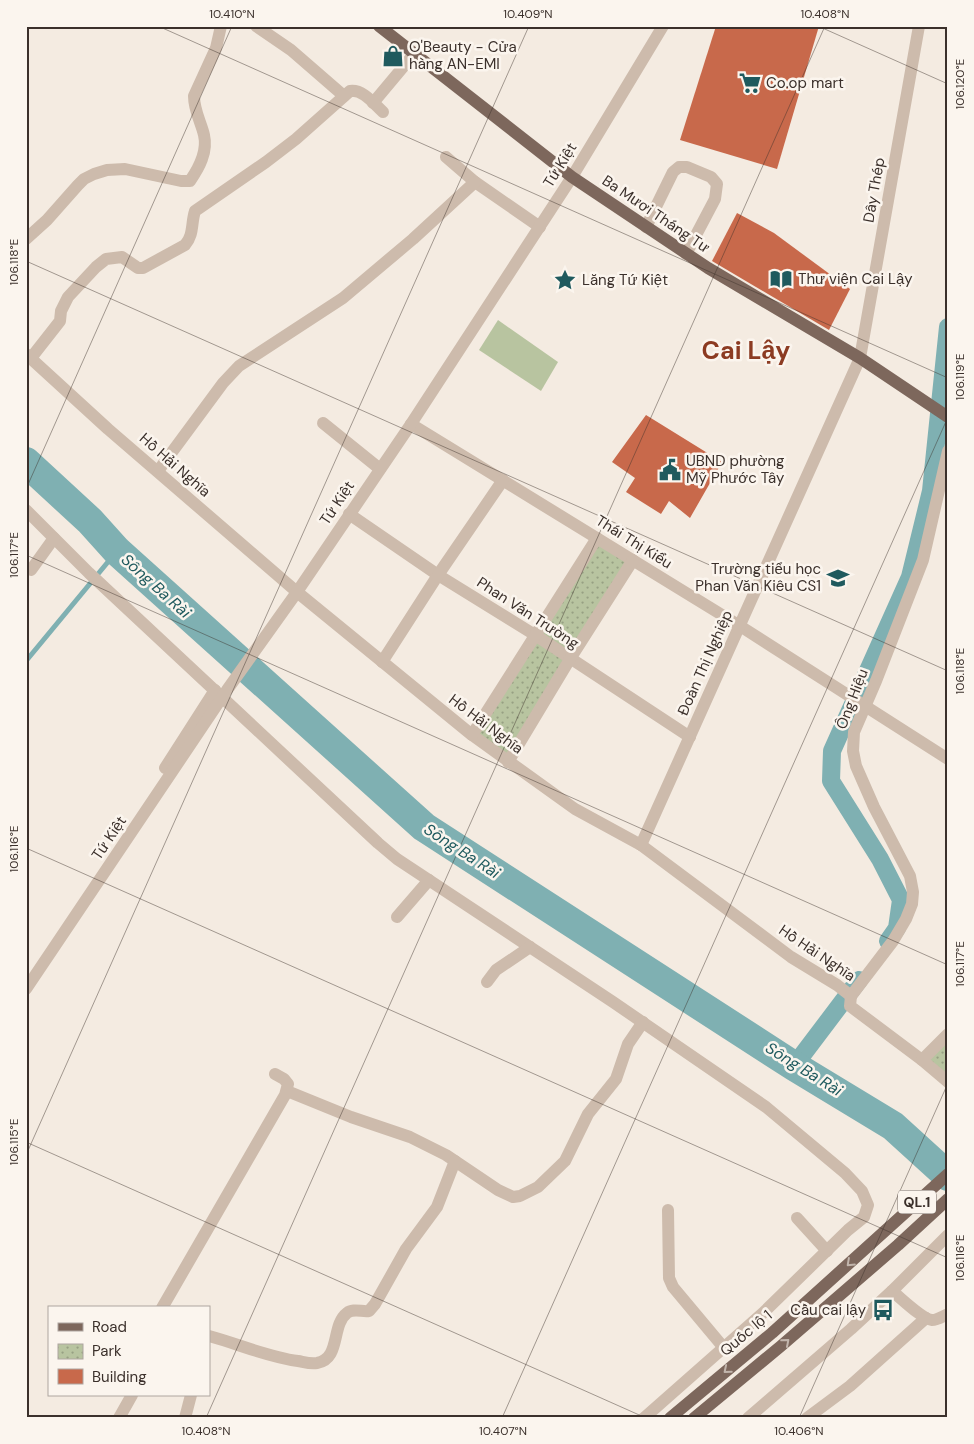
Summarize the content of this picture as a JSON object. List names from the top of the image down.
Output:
{
  "streets": {
    "main road": ["Ba Mươi Tháng Tư", "QL.1", "Quốc lộ 1"],
    "street": [
      "Tứ Kiệt",
      "Dây Thép",
      "Hồ Hải Nghĩa",
      "Thái Thị Kiểu",
      "Phan Văn Trường",
      "Đoàn Thị Nghiệp",
      "Ông Hiệu"
    ]
  },
  "crossings": [
    ["Tứ Kiệt", "Ba Mươi Tháng Tư"],
    ["Tứ Kiệt", "Hồ Hải Nghĩa"],
    ["Tứ Kiệt", "Thái Thị Kiểu"],
    ["Tứ Kiệt", "Phan Văn Trường"],
    ["Dây Thép", "Ba Mươi Tháng Tư"],
    ["Dây Thép", "Đoàn Thị Nghiệp"],
    ["Ba Mươi Tháng Tư", "Đoàn Thị Nghiệp"],
    ["Hồ Hải Nghĩa", "Đoàn Thị Nghiệp"],
    ["Hồ Hải Nghĩa", "Ông Hiệu"],
    ["Thái Thị Kiểu", "Đoàn Thị Nghiệp"],
    ["Thái Thị Kiểu", "Ông Hiệu"],
    ["Phan Văn Trường", "Đoàn Thị Nghiệp"]
  ],
  "districts": ["Cai Lậy"],
  "water": ["Sông Ba Rài"],
  "places": {
    "shop": ["O'Beauty - Cửa hàng AN-EMI"],
    "supermarket": ["Co.op mart"],
    "library": ["Thư viện Cai Lậy"],
    "place": ["Lăng Tứ Kiệt"],
    "public building": ["UBND phường Mỹ Phước Tây"],
    "school or university": ["Trường tiểu học Phan Văn Kiêu CS1"],
    "bus stop": ["Cầu cai lậy"]
  },
  "legend": ["Road", "Park", "Building"],
  "coordinates": [
    "10.410°N",
    "10.409°N",
    "10.408°N",
    "106.120°E",
    "106.118°E",
    "106.119°E",
    "106.117°E",
    "106.116°E",
    "106.115°E",
    "10.407°N",
    "10.406°N"
  ]
}
